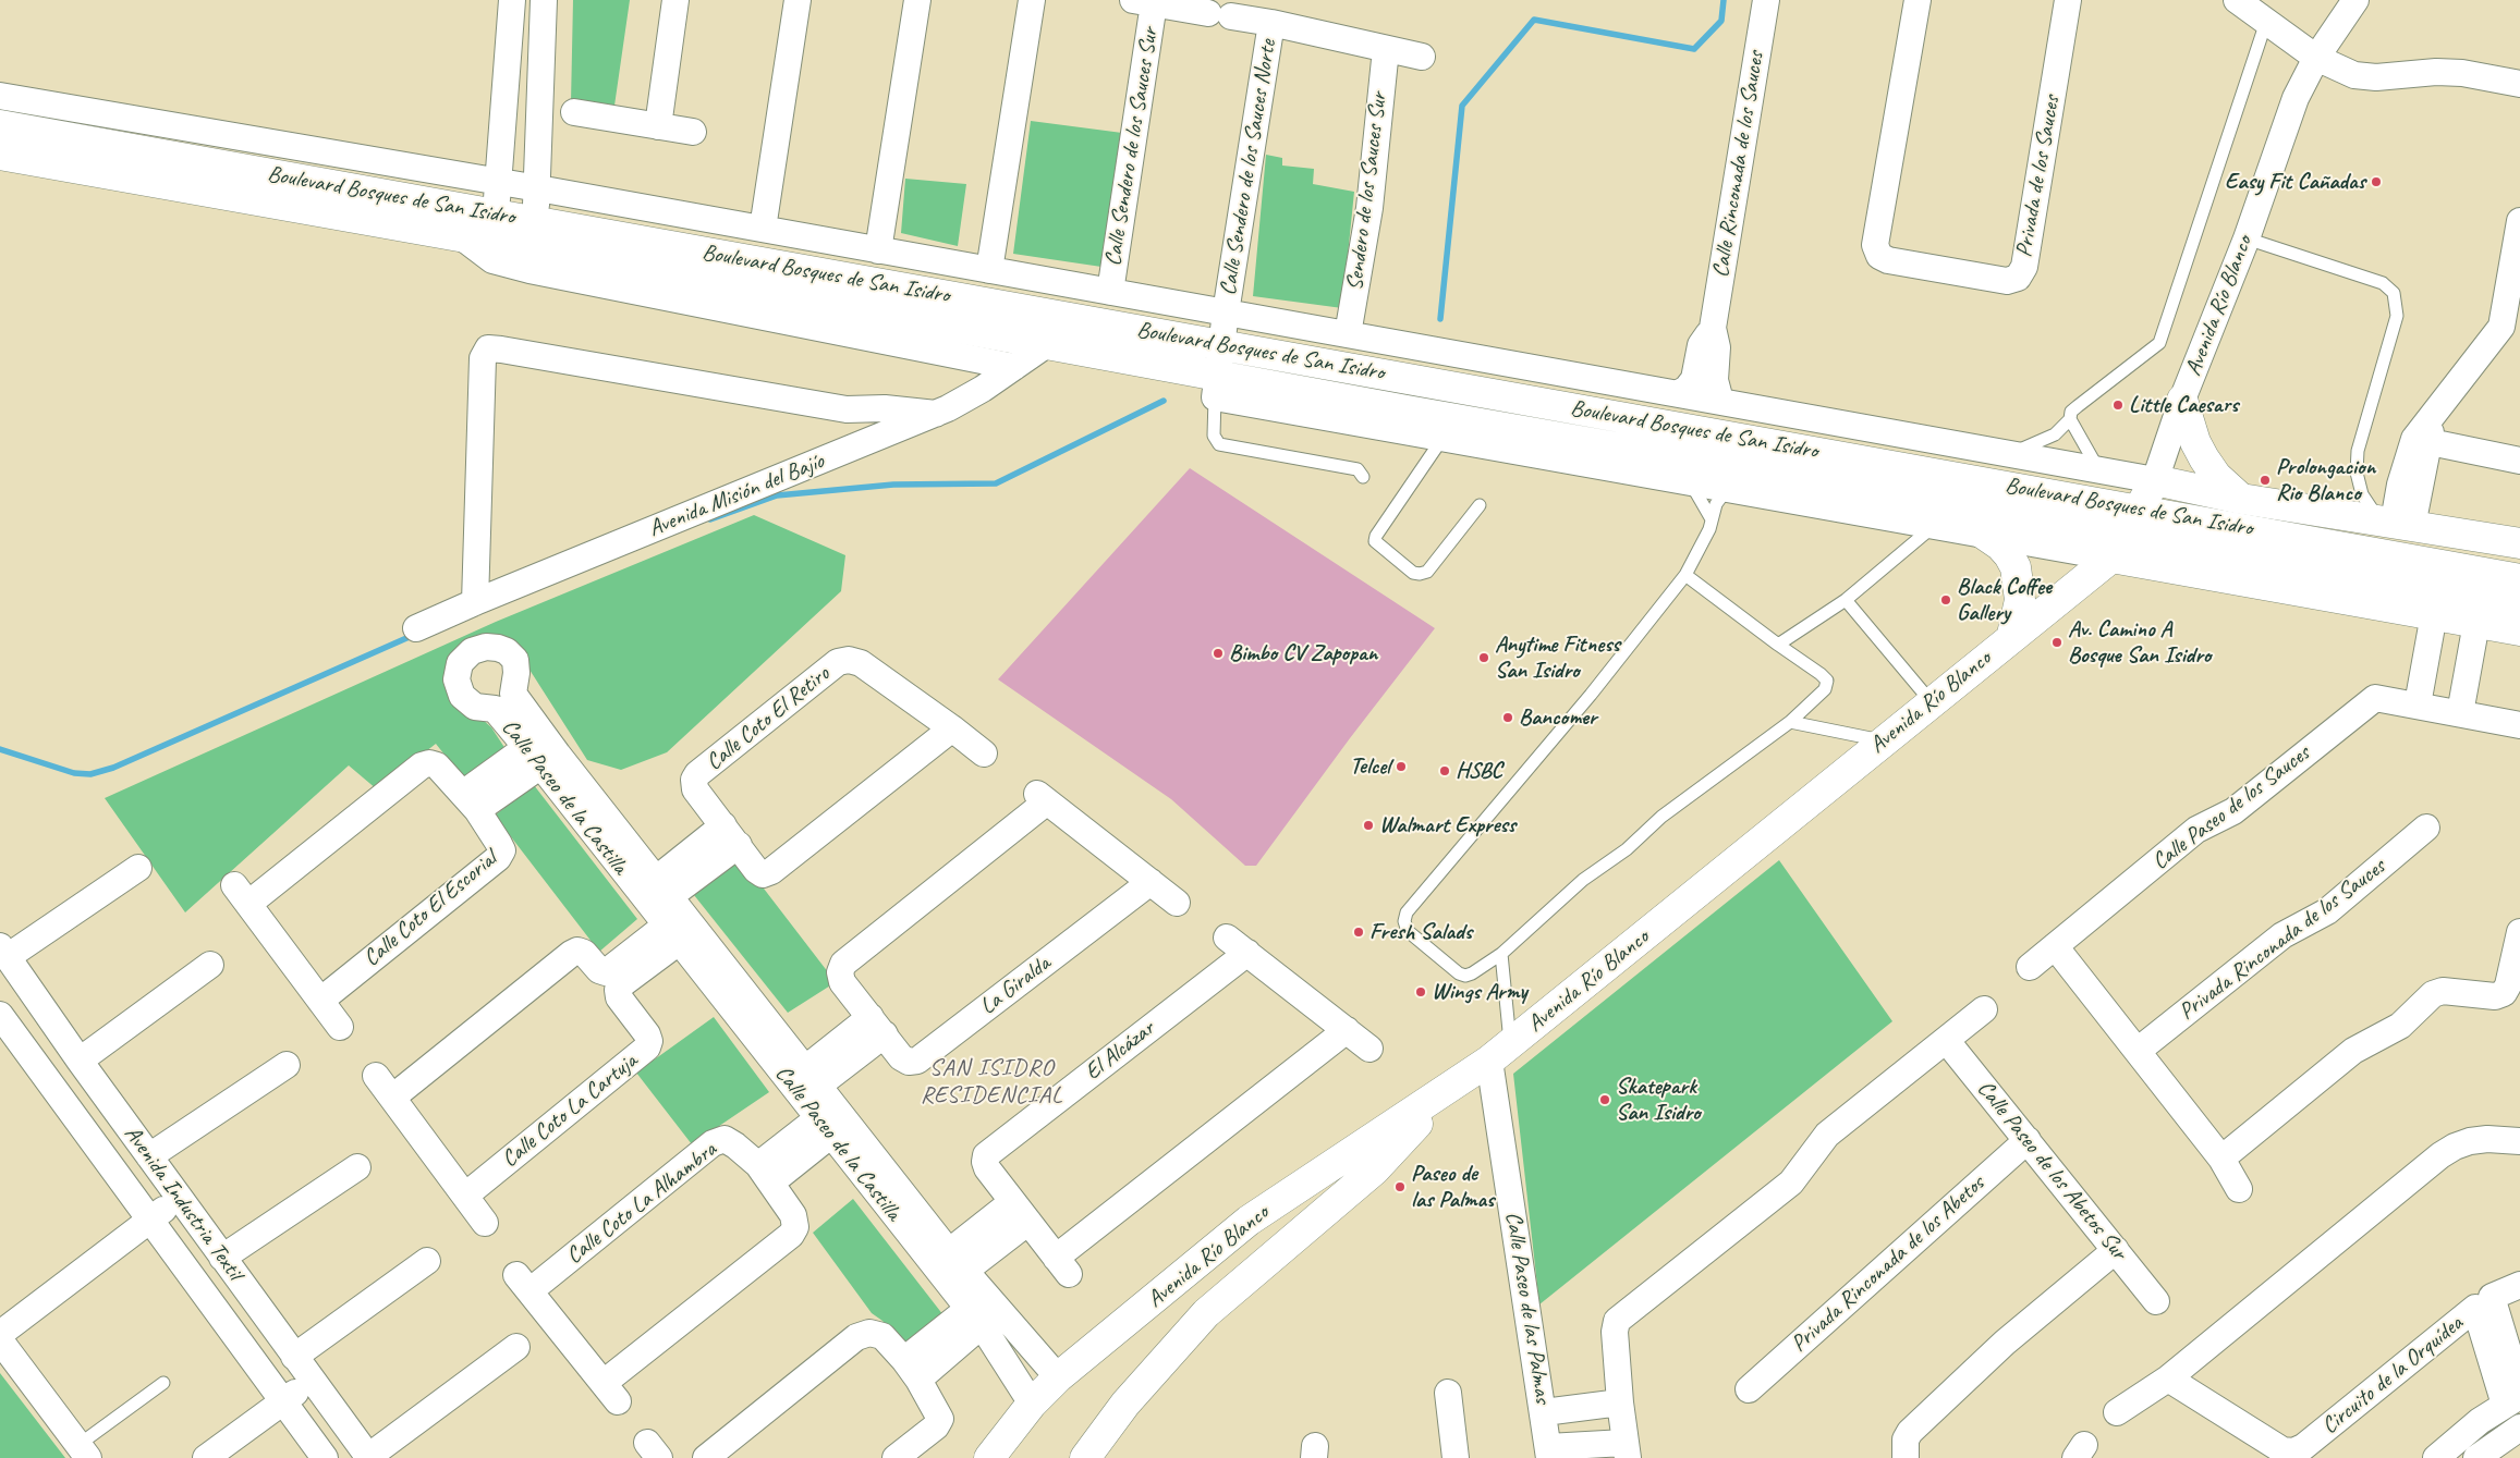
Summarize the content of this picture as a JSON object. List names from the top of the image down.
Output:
{
  "streets": {
    "main road": ["Boulevard Bosques de San Isidro", "Avenida Río Blanco"],
    "street": [
      "Calle Sendero de los Sauces Sur",
      "Calle Rinconada de los Sauces",
      "Calle Sendero de los Sauces Norte",
      "Privada de los Sauces",
      "Sendero de los Sauces Sur",
      "Avenida Misión del Bajío",
      "Calle Coto El Retiro",
      "Calle Paseo de la Castilla",
      "Calle Paseo de los Sauces",
      "Calle Coto El Escorial",
      "Privada Rinconada de los Sauces",
      "La Giralda",
      "El Alcázar",
      "Calle Coto La Cartuja",
      "Calle Paseo de los Abetos Sur",
      "Avenida Industria Textil",
      "Calle Coto La Alhambra",
      "Privada Rinconada de los Abetos",
      "Calle Paseo de las Palmas",
      "Circuito de la Orquídea"
    ]
  },
  "crossings": [
    ["Calle Sendero de los Sauces Sur", "Boulevard Bosques de San Isidro"],
    ["Calle Rinconada de los Sauces", "Boulevard Bosques de San Isidro"],
    ["Calle Sendero de los Sauces Norte", "Boulevard Bosques de San Isidro"],
    ["Sendero de los Sauces Sur", "Boulevard Bosques de San Isidro"],
    ["Boulevard Bosques de San Isidro", "Avenida Río Blanco"],
    ["Boulevard Bosques de San Isidro", "Avenida Misión del Bajío"],
    ["Avenida Río Blanco", "Calle Paseo de la Castilla"],
    ["Avenida Río Blanco", "Calle Paseo de las Palmas"],
    ["Calle Paseo de la Castilla", "Calle Coto El Escorial"],
    ["Calle Paseo de los Abetos Sur", "Privada Rinconada de los Abetos"]
  ],
  "districts": ["SAN ISIDRO RESIDENCIAL"],
  "places": [
    "Easy Fit Cañadas",
    "Little Caesars",
    "Prolongacion Rio Blanco",
    "Black Coffee Gallery",
    "Av. Camino A Bosque San Isidro",
    "Bimbo CV Zapopan",
    "Anytime Fitness San Isidro",
    "Bancomer",
    "Telcel",
    "HSBC",
    "Walmart Express",
    "Fresh Salads",
    "Wings Army",
    "Skatepark San Isidro",
    "Paseo de las Palmas"
  ]
}
